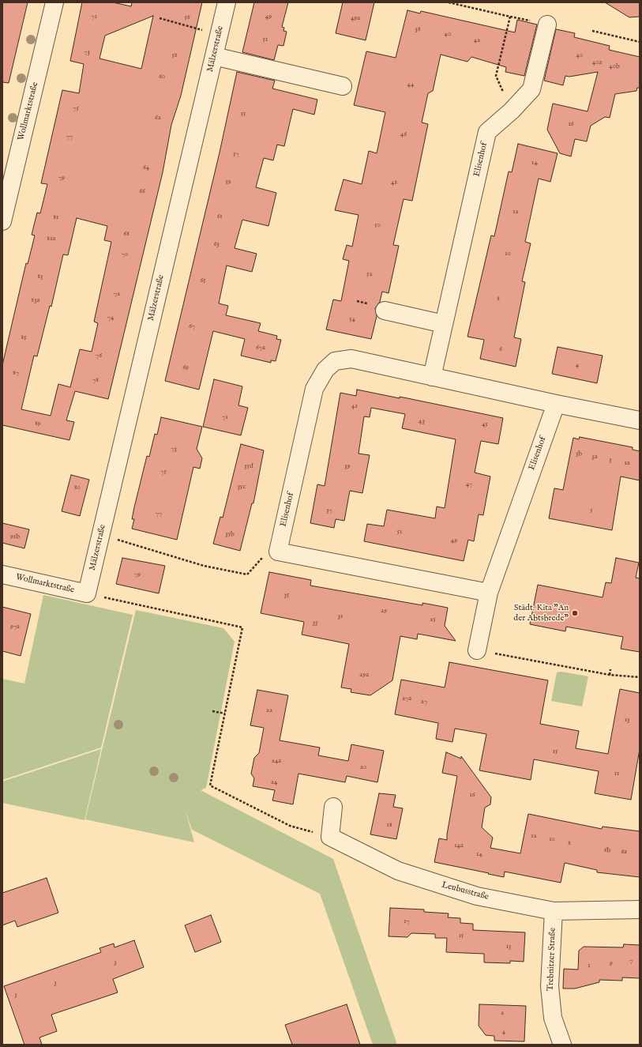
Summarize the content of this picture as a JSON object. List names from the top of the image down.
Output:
{
  "streets": {
    "street": [
      "Mälzerstraße",
      "Wollmarktstraße",
      "Elisenhof",
      "Leubusstraße",
      "Trebnitzer Straße"
    ]
  },
  "crossings": [
    ["Mälzerstraße", "Wollmarktstraße"],
    ["Leubusstraße", "Trebnitzer Straße"]
  ],
  "places": ["Städt. Kita \"An der Abtsbrede\""],
  "house_numbers": [
    "71",
    "49",
    "56",
    "49a",
    "38",
    "40",
    "51",
    "42",
    "73",
    "58",
    "40",
    "40a",
    "40b",
    "60",
    "44",
    "75",
    "55",
    "62",
    "16",
    "46",
    "77",
    "57",
    "14",
    "64",
    "79",
    "59",
    "48",
    "66",
    "12",
    "61",
    "81",
    "50",
    "68",
    "81a",
    "63",
    "10",
    "70",
    "52",
    "83",
    "65",
    "72",
    "8",
    "83a",
    "74",
    "54",
    "67",
    "85",
    "67a",
    "6",
    "76",
    "4",
    "69",
    "87",
    "78",
    "41",
    "71",
    "43",
    "89",
    "45",
    "73",
    "3b",
    "3a",
    "3",
    "1a",
    "35d",
    "39",
    "75",
    "47",
    "35c",
    "80",
    "37",
    "5",
    "77",
    "51",
    "35b",
    "91b",
    "49",
    "79",
    "35",
    "29",
    "31",
    "25",
    "33",
    "97a",
    "29a",
    "27a",
    "27",
    "22",
    "13",
    "15",
    "24a",
    "20",
    "11",
    "24",
    "16",
    "18",
    "12",
    "10",
    "8",
    "14a",
    "6b",
    "6a",
    "14",
    "17",
    "15",
    "13",
    "7",
    "3",
    "9",
    "1",
    "3",
    "3",
    "2",
    "4"
  ]
}
